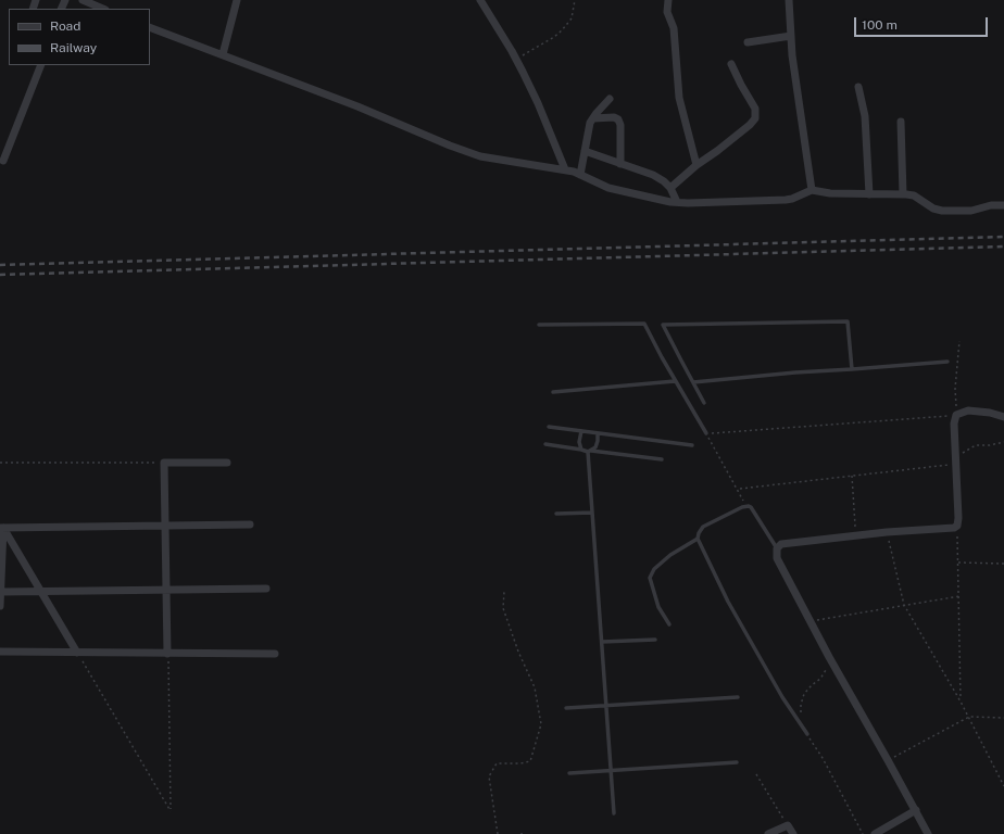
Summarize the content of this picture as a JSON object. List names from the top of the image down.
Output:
{
  "legend": ["Road", "Railway"],
  "scale_bar": "100 m"
}
